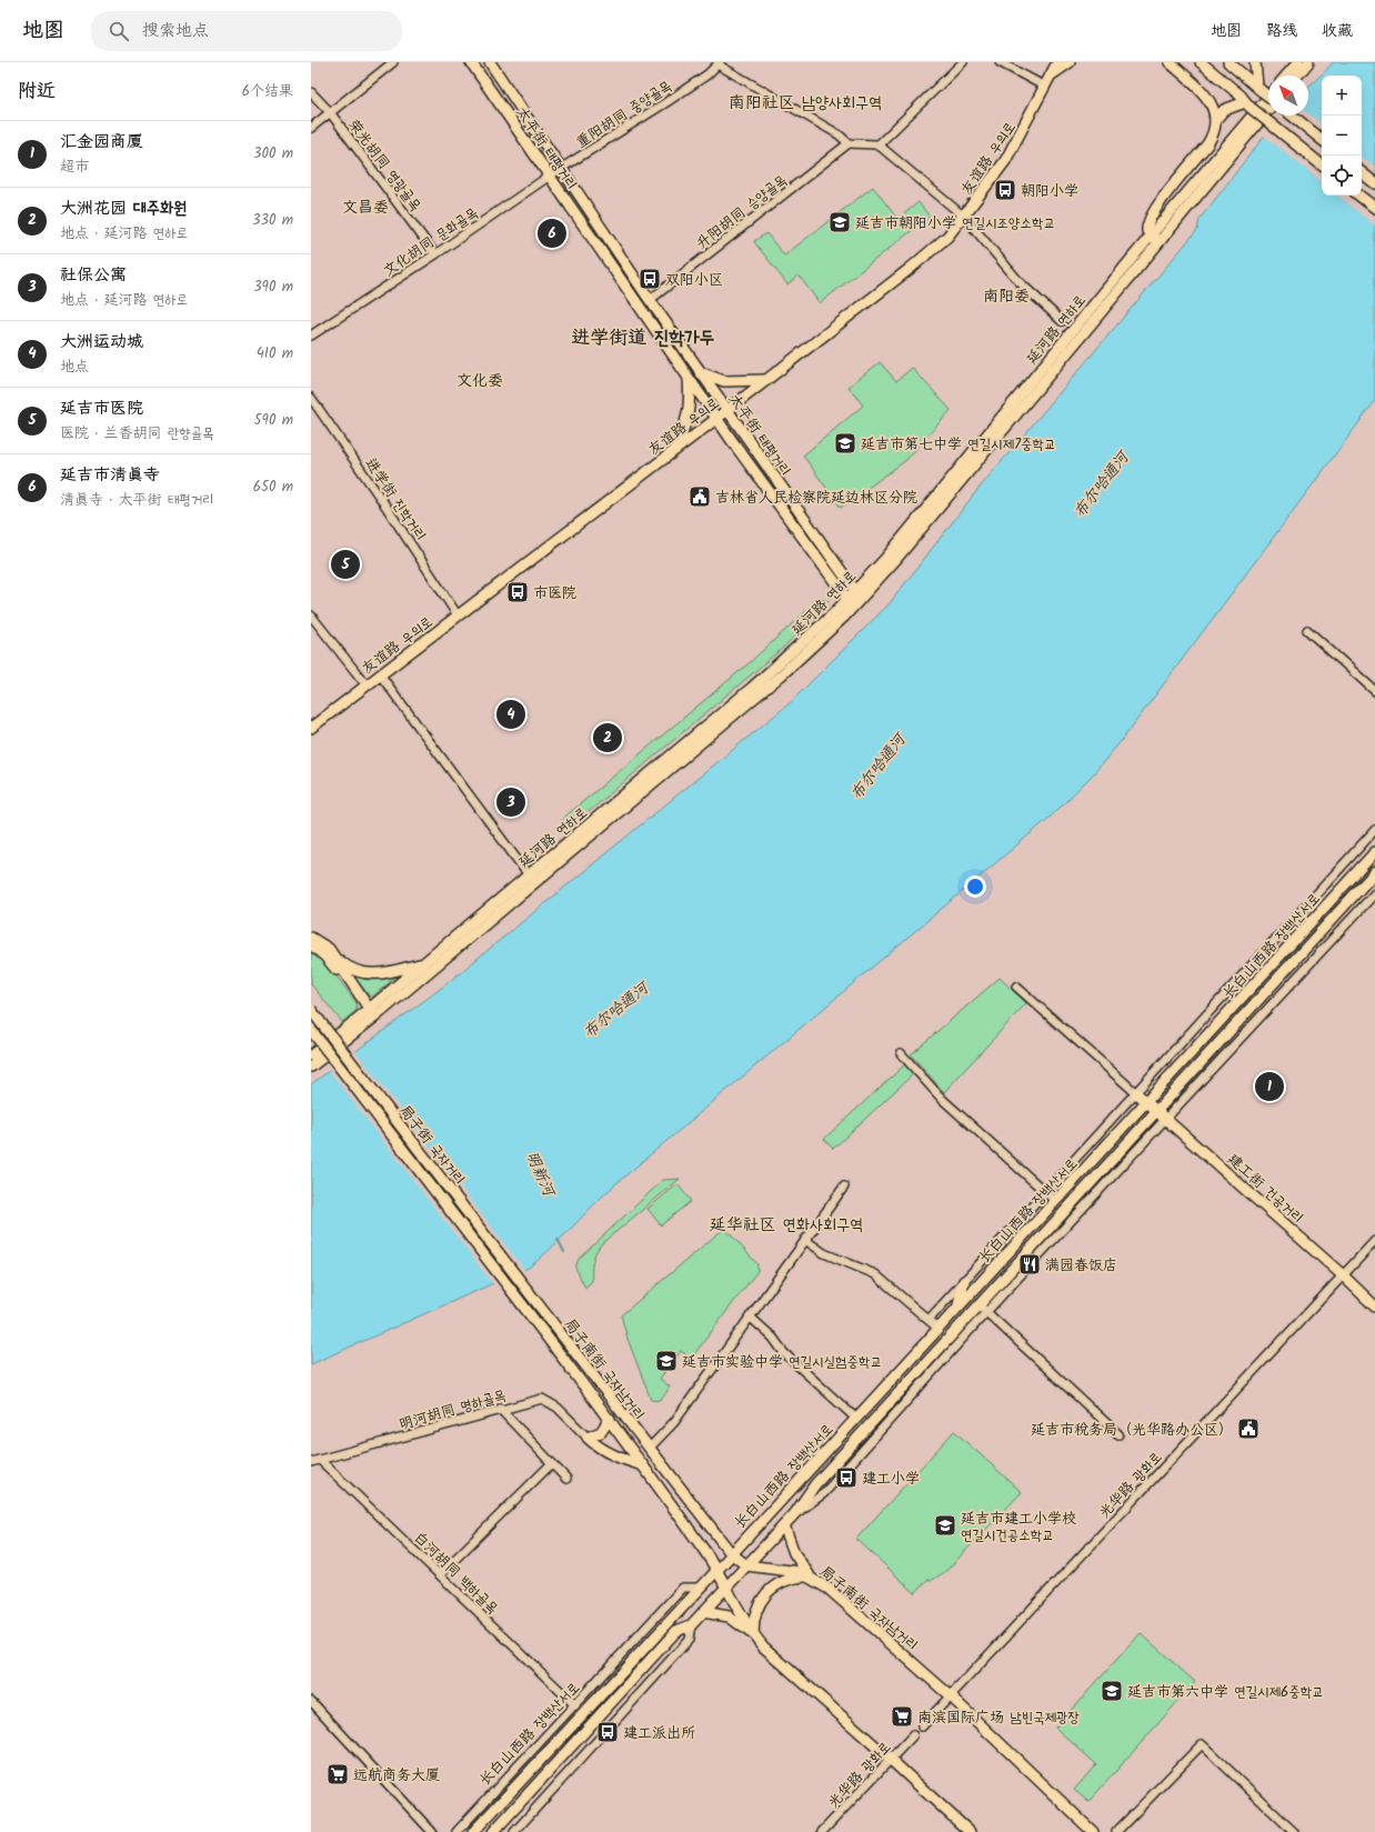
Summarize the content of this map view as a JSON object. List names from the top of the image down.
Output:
{
  "streets": {
    "main road": [
      "太平街 태평거리",
      "友谊路 우의로",
      "延河路 연하로",
      "长白山西路 장백산서로",
      "局子街 국자거리",
      "建工街 건공거리",
      "局子南街 국자남거리"
    ],
    "street": [
      "重阳胡同 중양골목",
      "荣光胡同 영광골목",
      "升阳胡同 승양골목",
      "文化胡同 문화골목",
      "进学街 진학거리",
      "明河胡同 명하골목",
      "光华路 광화로",
      "白河胡同 백하골목"
    ]
  },
  "crossings": [
    ["重阳胡同 중양골목", "太平街 태평거리"],
    ["重阳胡同 중양골목", "文化胡同 문화골목"],
    ["太平街 태평거리", "友谊路 우의로"],
    ["太平街 태평거리", "升阳胡同 승양골목"],
    ["太平街 태평거리", "文化胡同 문화골목"],
    ["太平街 태평거리", "延河路 연하로"],
    ["友谊路 우의로", "进学街 진학거리"],
    ["荣光胡同 영광골목", "文化胡同 문화골목"],
    ["长白山西路 장백산서로", "建工街 건공거리"],
    ["长白山西路 장백산서로", "局子南街 국자남거리"],
    ["长白山西路 장백산서로", "白河胡同 백하골목"],
    ["局子街 국자거리", "局子南街 국자남거리"],
    ["建工街 건공거리", "光华路 광화로"],
    ["局子南街 국자남거리", "光华路 광화로"],
    ["明河胡同 명하골목", "白河胡同 백하골목"]
  ],
  "districts": [
    "南阳社区 남양사회구역",
    "文昌委",
    "南阳委",
    "进学街道 진학가두",
    "文化委",
    "延华社区 연화사회구역"
  ],
  "water": ["布尔哈通河", "明新河"],
  "places": {
    "bus stop": [
      "朝阳小学",
      "双阳小区",
      "市医院",
      "建工小学",
      "建工派出所"
    ],
    "school or university": [
      "延吉市朝阳小学 연길시조양소학교",
      "延吉市第七中学 연길시제7중학교",
      "延吉市实验中学 연길시실험중학교",
      "延吉市建工小学校 연길시건공소학교",
      "延吉市第六中学 연길시제6중학교"
    ],
    "public building": ["吉林省人民检察院延边林区分院", "延吉市税务局（光华路办公区）"],
    "restaurant": ["满园春饭店"],
    "supermarket": ["南滨国际广场 남빈국제광장", "远航商务大厦"]
  },
  "north": "top left",
  "page": {
    "header": "地图",
    "search": "搜索地点",
    "nav": ["地图", "路线", "收藏"],
    "heading": ["附近", "6个结果"],
    "map_buttons": ["+", "−"],
    "list": [
      {
        "mark": "1",
        "name": "汇金园商厦",
        "note": "超市",
        "value": "300 m"
      },
      {
        "mark": "2",
        "name": "大洲花园 대주화원",
        "note": "地点 · 延河路 연하로",
        "value": "330 m"
      },
      {
        "mark": "3",
        "name": "社保公寓",
        "note": "地点 · 延河路 연하로",
        "value": "390 m"
      },
      {
        "mark": "4",
        "name": "大洲运动城",
        "note": "地点",
        "value": "410 m"
      },
      {
        "mark": "5",
        "name": "延吉市医院",
        "note": "医院 · 兰香胡同 란향골목",
        "value": "590 m"
      },
      {
        "mark": "6",
        "name": "延吉市清真寺",
        "note": "清真寺 · 太平街 태평거리",
        "value": "650 m"
      }
    ],
    "pins": [
      "6",
      "5",
      "4",
      "2",
      "3",
      "1"
    ]
  }
}
